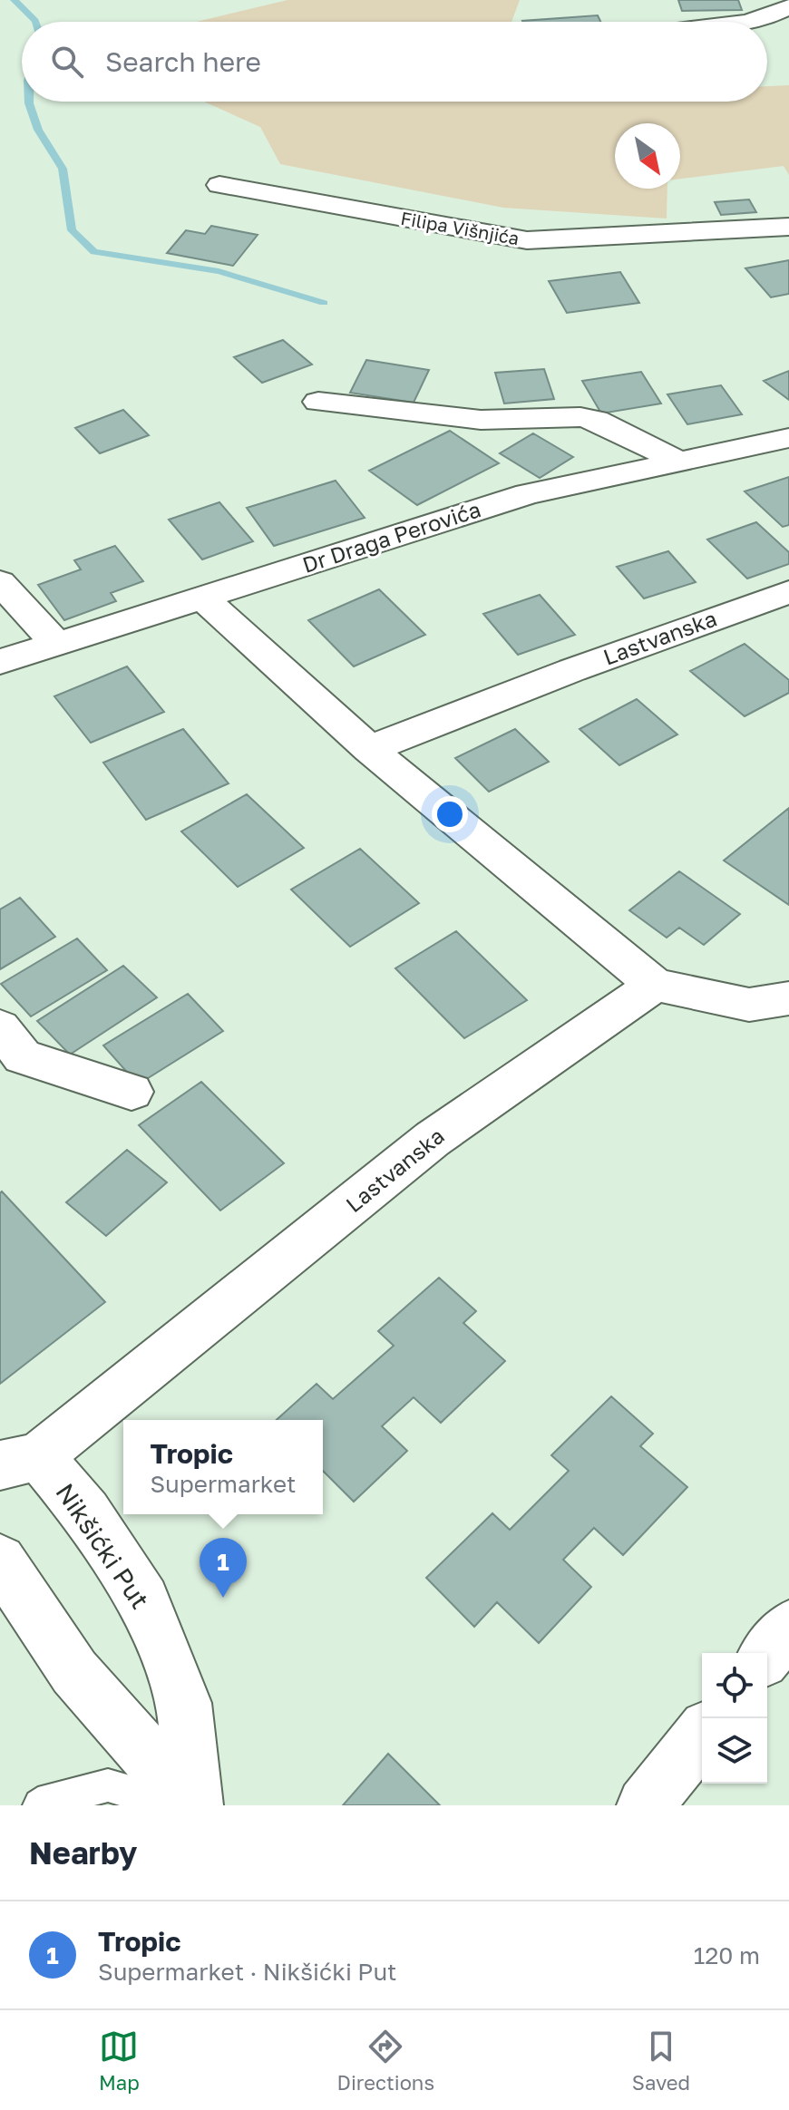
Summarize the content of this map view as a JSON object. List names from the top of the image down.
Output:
{
  "streets": {
    "street": [
      "Filipa Višnjića",
      "Dr Draga Perovića",
      "Lastvanska",
      "Nikšićki Put"
    ]
  },
  "crossings": [
    ["Lastvanska", "Nikšićki Put"]
  ],
  "north": "bottom right",
  "page": {
    "search": "Search here",
    "popup": ["Tropic", "Supermarket"],
    "pins": "1",
    "heading": "Nearby",
    "list": [
      {
        "mark": "1",
        "name": "Tropic",
        "note": "Supermarket · Nikšićki Put",
        "value": "120 m"
      }
    ],
    "nav": ["Map", "Directions", "Saved"]
  }
}
